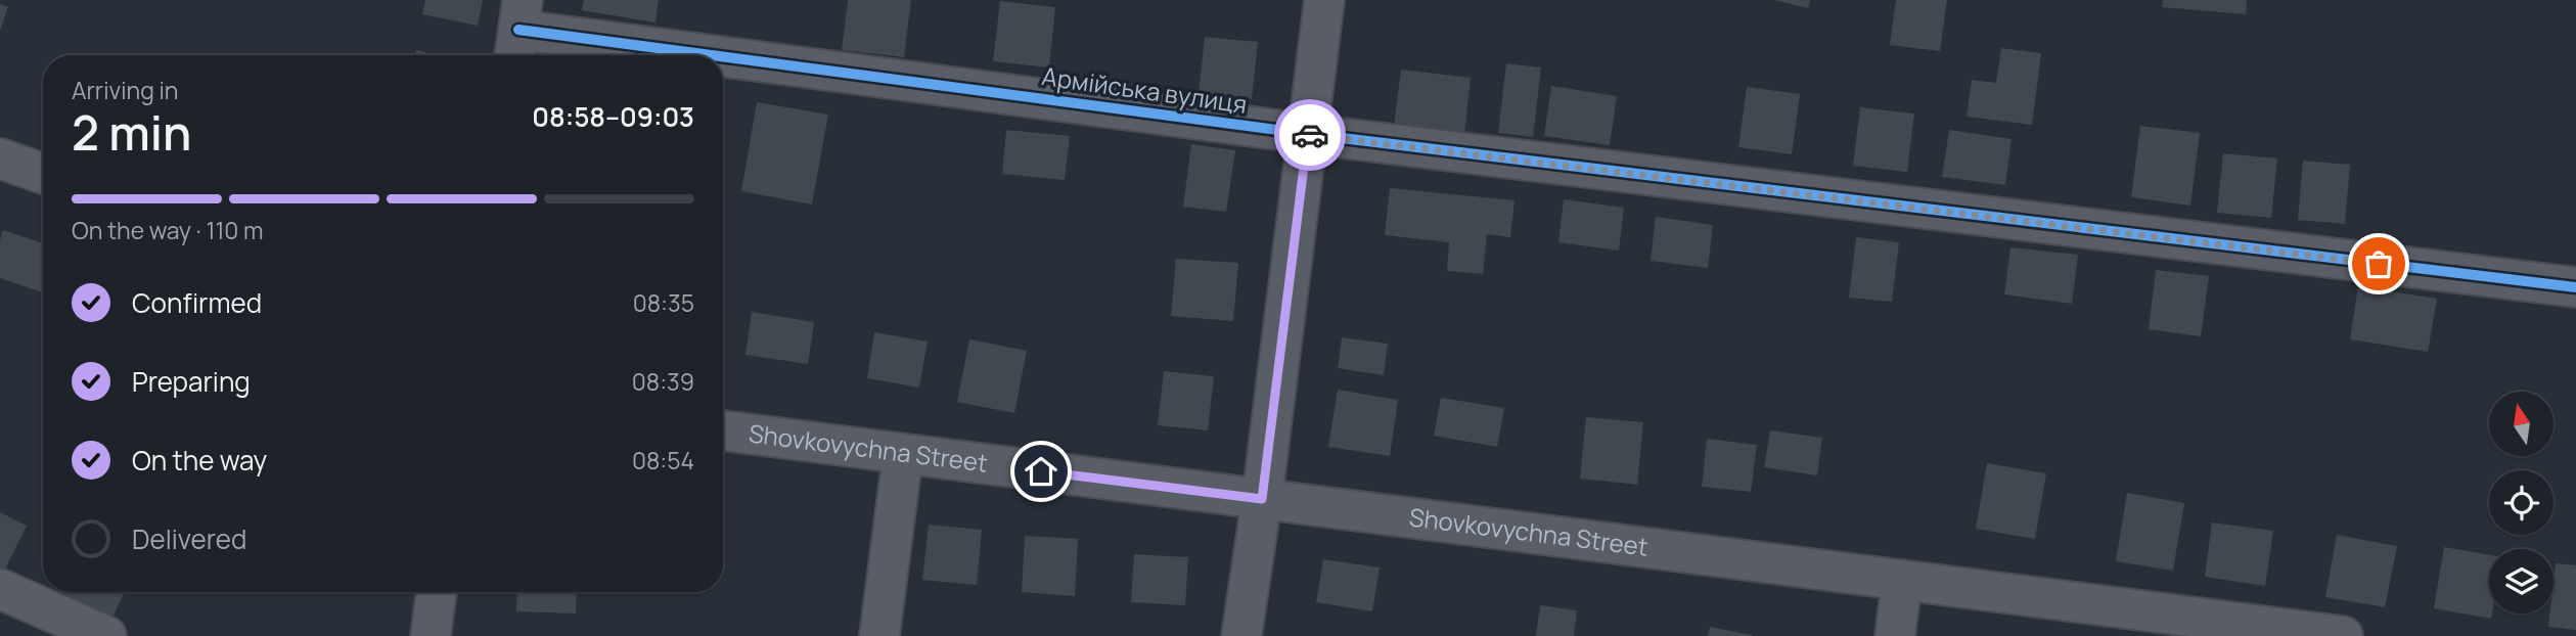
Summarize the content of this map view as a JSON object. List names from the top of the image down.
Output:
{
  "streets": {
    "street": ["Армійська вулиця", "Shovkovychna Street"]
  },
  "north": "top",
  "page": {
    "heading": ["2 min", "Arriving in", "08:58–09:03"],
    "bar": "On the way · 110 m",
    "list": [
      ["Confirmed", "08:35"],
      ["Preparing", "08:39"],
      ["On the way", "08:54"],
      "Delivered"
    ]
  }
}
